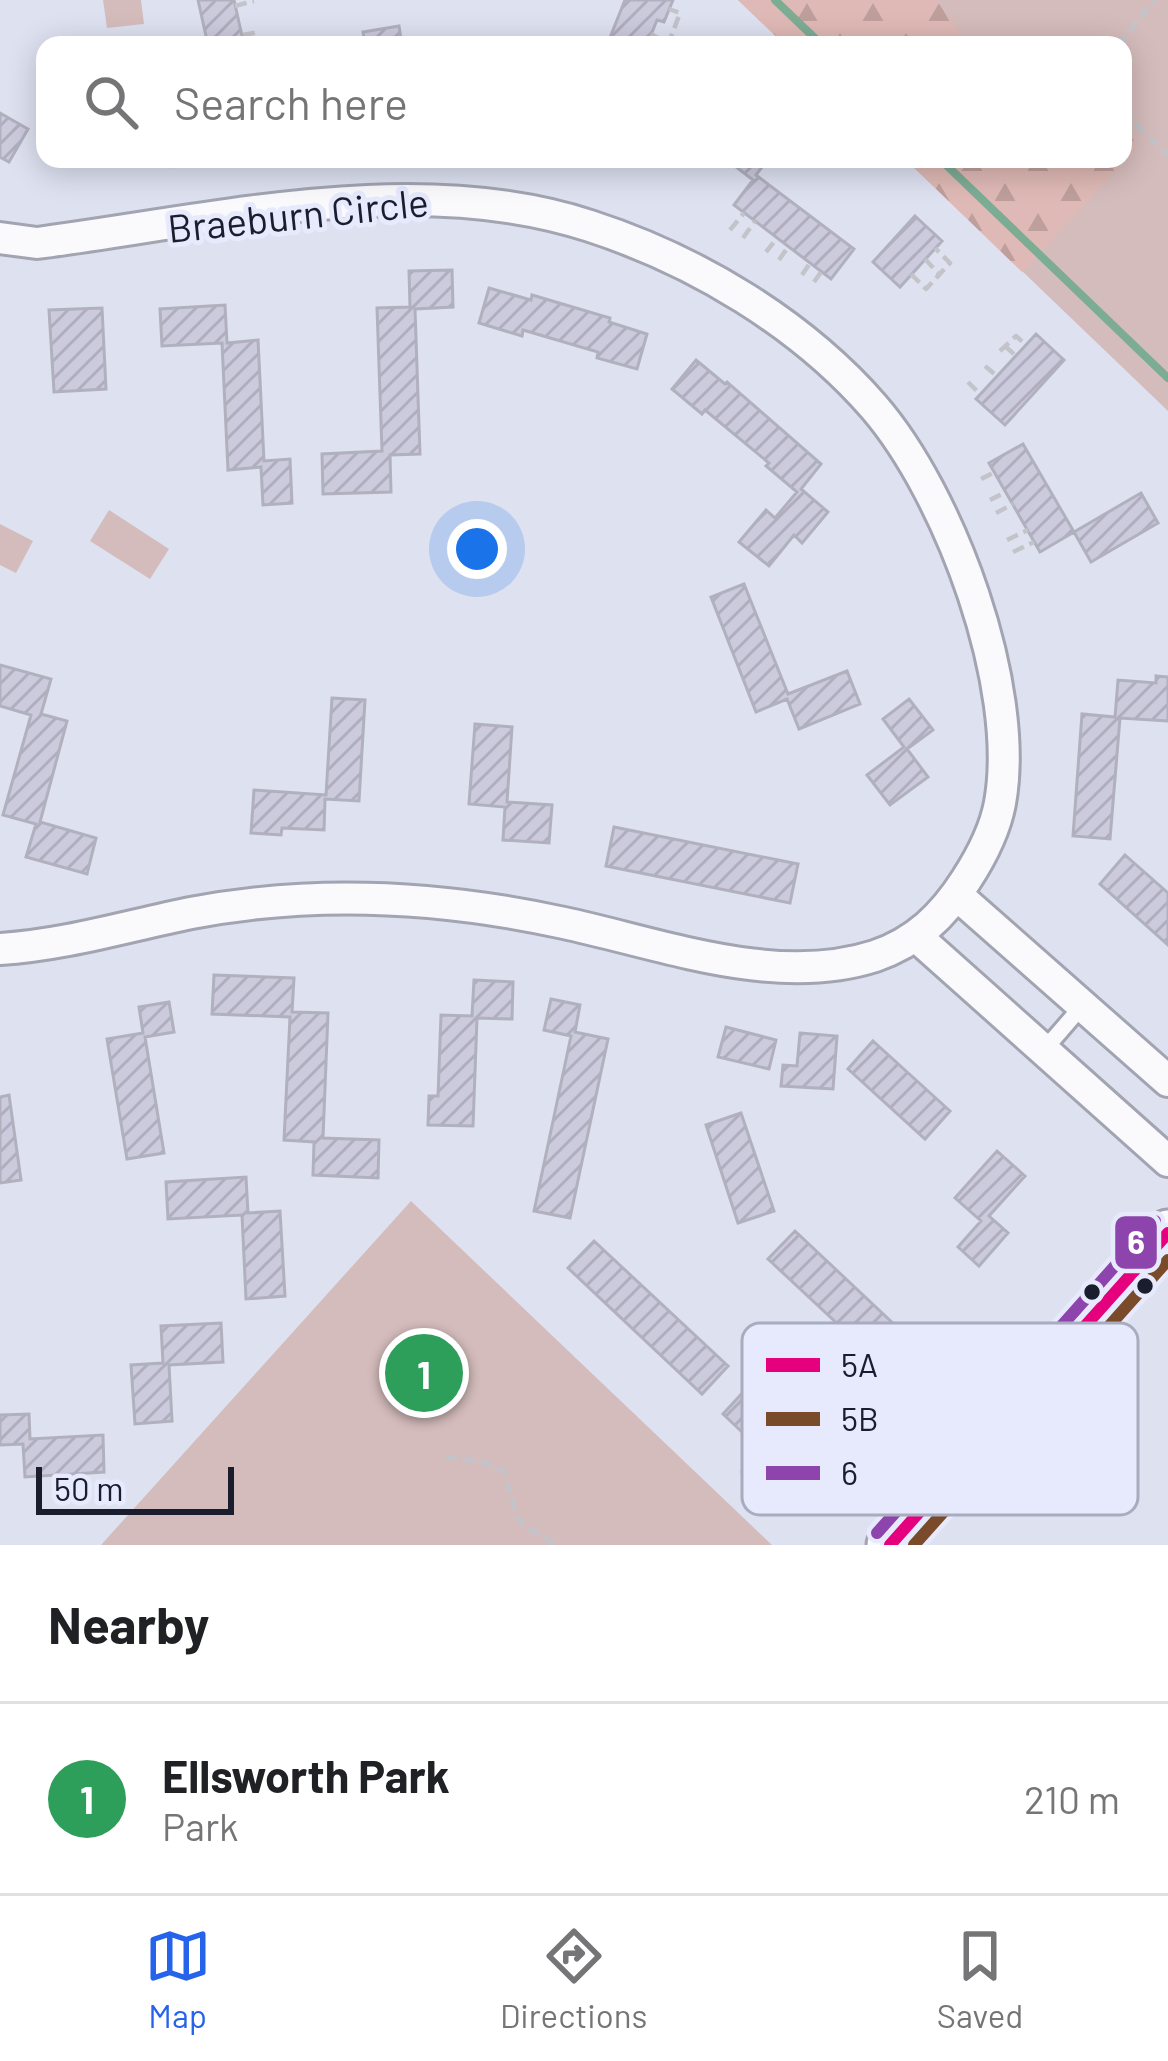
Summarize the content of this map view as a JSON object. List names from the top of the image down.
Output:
{
  "streets": {
    "street": ["Braeburn Circle"]
  },
  "lines": ["transit line 6", "transit line 5A", "transit line 5B"],
  "legend": ["5A", "5B", "6"],
  "scale_bar": "50 m",
  "page": {
    "search": "Search here",
    "pins": "1",
    "scale": "50 m",
    "heading": "Nearby",
    "list": [
      {
        "mark": "1",
        "name": "Ellsworth Park",
        "note": "Park",
        "value": "210 m"
      }
    ],
    "nav": ["Map", "Directions", "Saved"]
  }
}
